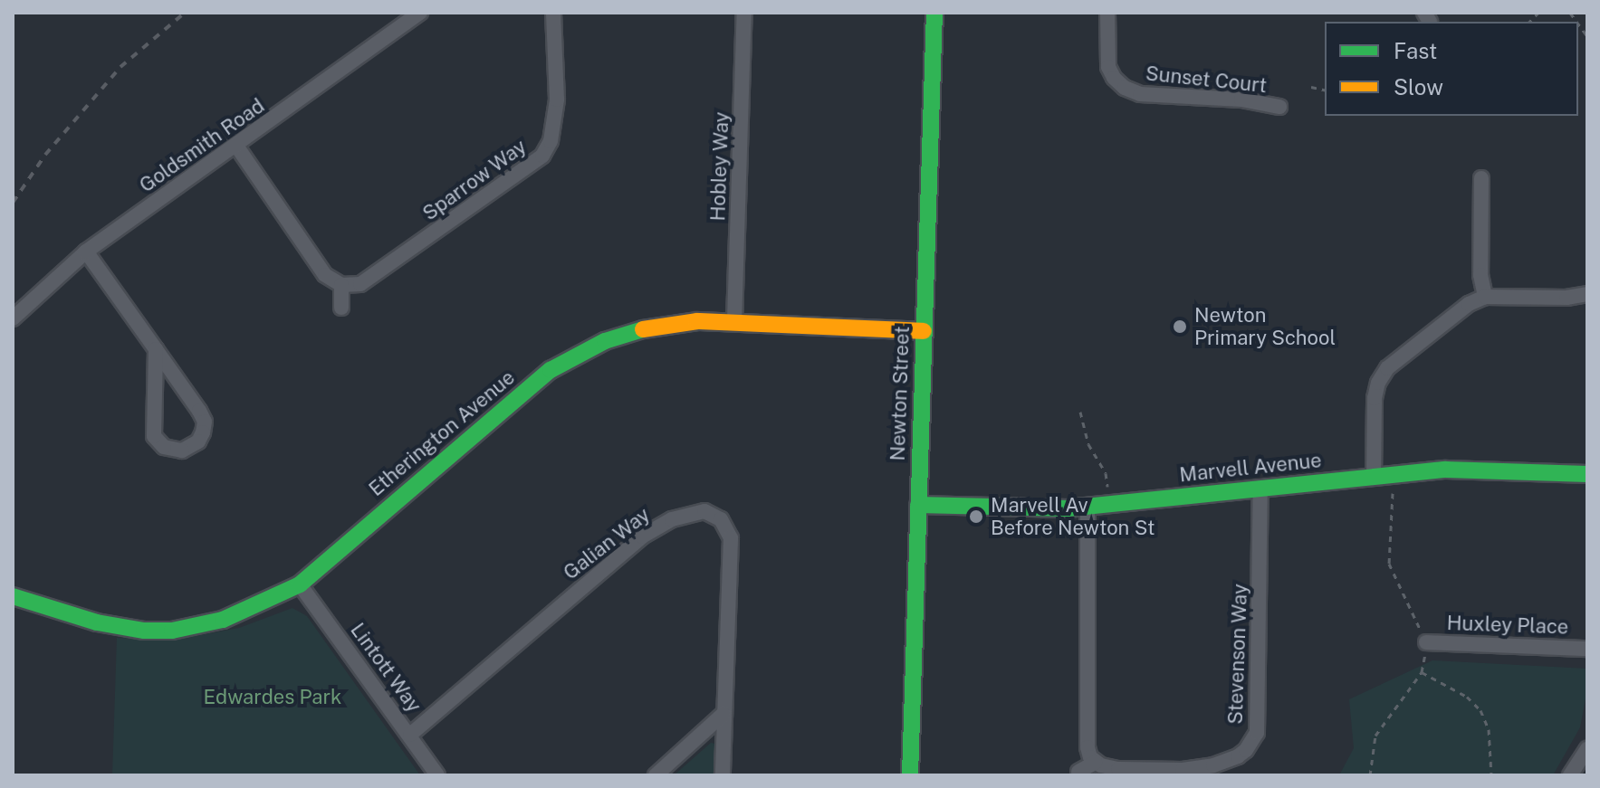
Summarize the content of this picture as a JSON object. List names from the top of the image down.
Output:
{
  "streets": {
    "street": [
      "Sunset Court",
      "Goldsmith Road",
      "Hobley Way",
      "Sparrow Way",
      "Newton Street",
      "Etherington Avenue",
      "Marvell Avenue",
      "Galian Way",
      "Huxley Place",
      "Stevenson Way",
      "Lintott Way"
    ]
  },
  "crossings": [
    ["Hobley Way", "Etherington Avenue"],
    ["Newton Street", "Etherington Avenue"],
    ["Newton Street", "Marvell Avenue"],
    ["Etherington Avenue", "Lintott Way"],
    ["Marvell Avenue", "Stevenson Way"],
    ["Galian Way", "Lintott Way"]
  ],
  "parks": ["Edwardes Park"],
  "places": ["Newton Primary School", "Marvell Av Before Newton St"],
  "legend": ["Fast", "Slow"]
}
